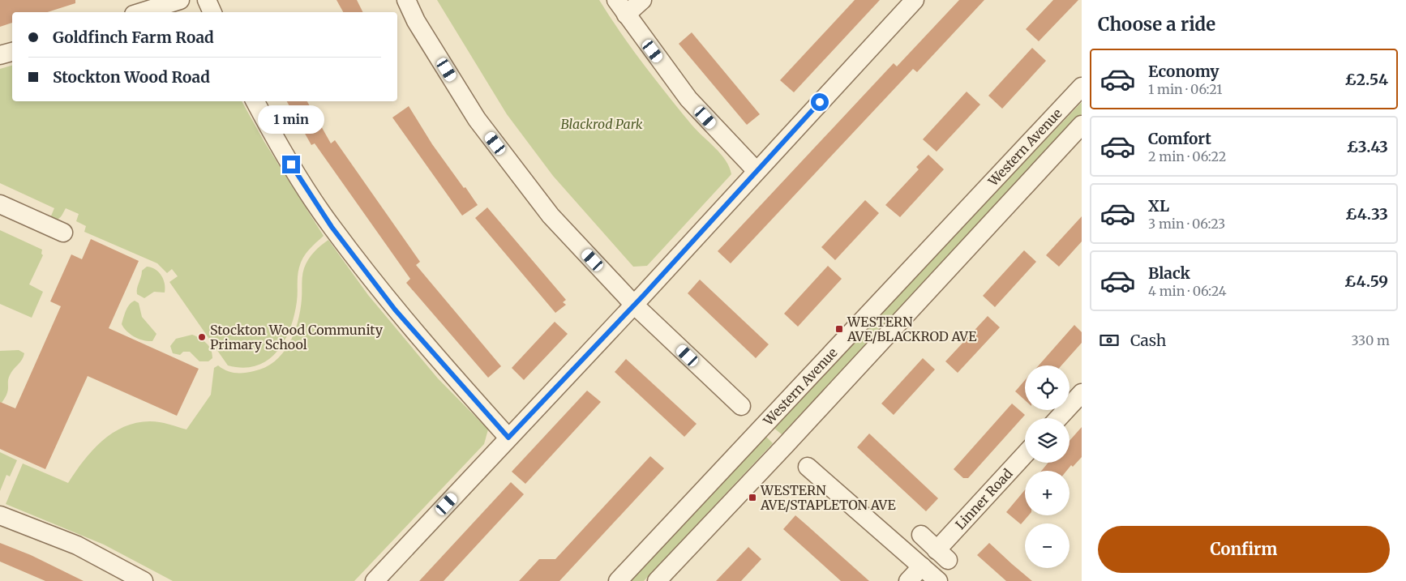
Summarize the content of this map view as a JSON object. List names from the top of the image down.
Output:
{
  "streets": {
    "street": ["Western Avenue", "Linner Road"]
  },
  "parks": ["Blackrod Park"],
  "places": {
    "transit": ["WESTERN AVE/BLACKROD AVE", "WESTERN AVE/STAPLETON AVE"],
    "other": ["Stockton Wood Community Primary School"]
  },
  "page": {
    "heading": "Choose a ride",
    "banner": ["Goldfinch Farm Road", "Stockton Wood Road"],
    "list": [
      {
        "name": "Economy",
        "note": "1 min · 06:21",
        "value": "£2.54"
      },
      {
        "name": "Comfort",
        "note": "2 min · 06:22",
        "value": "£3.43"
      },
      {
        "name": "XL",
        "note": "3 min · 06:23",
        "value": "£4.33"
      },
      {
        "name": "Black",
        "note": "4 min · 06:24",
        "value": "£4.59"
      }
    ],
    "bubble": "1 min",
    "pay": ["Cash", "330 m"],
    "map_buttons": ["+", "−"],
    "buttons": "Confirm"
  }
}
